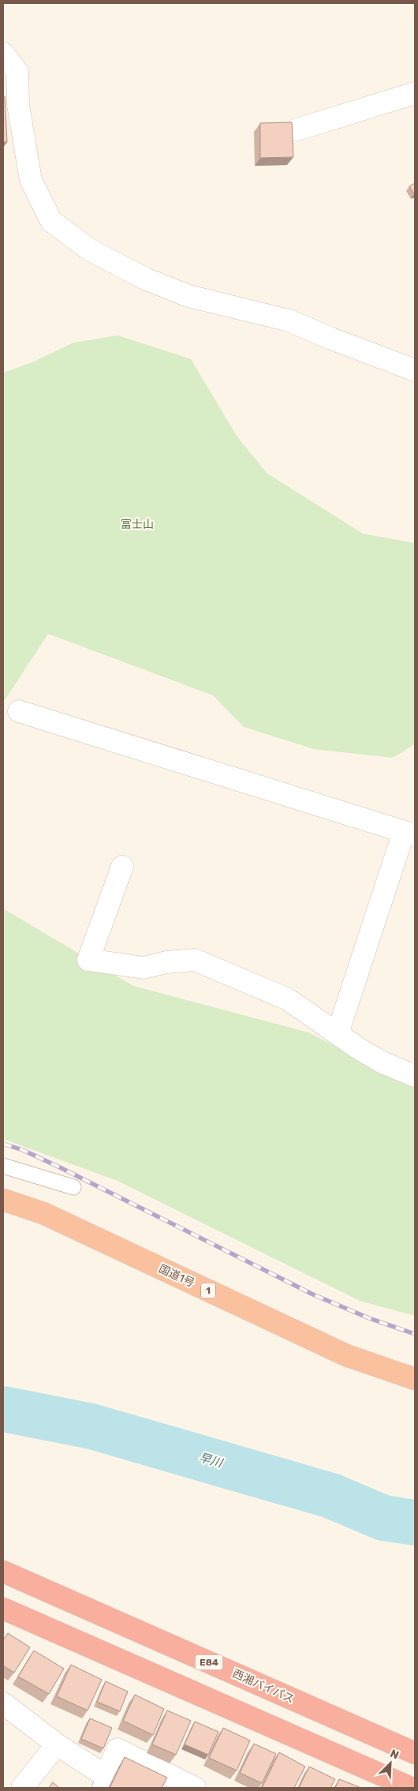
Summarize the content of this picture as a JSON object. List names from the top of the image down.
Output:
{
  "streets": {
    "highway": [
      "国道1号",
      "1",
      "E84",
      "西湘バイパス"
    ]
  },
  "water": ["早川"],
  "parks": ["富士山"],
  "north": "top right"
}
